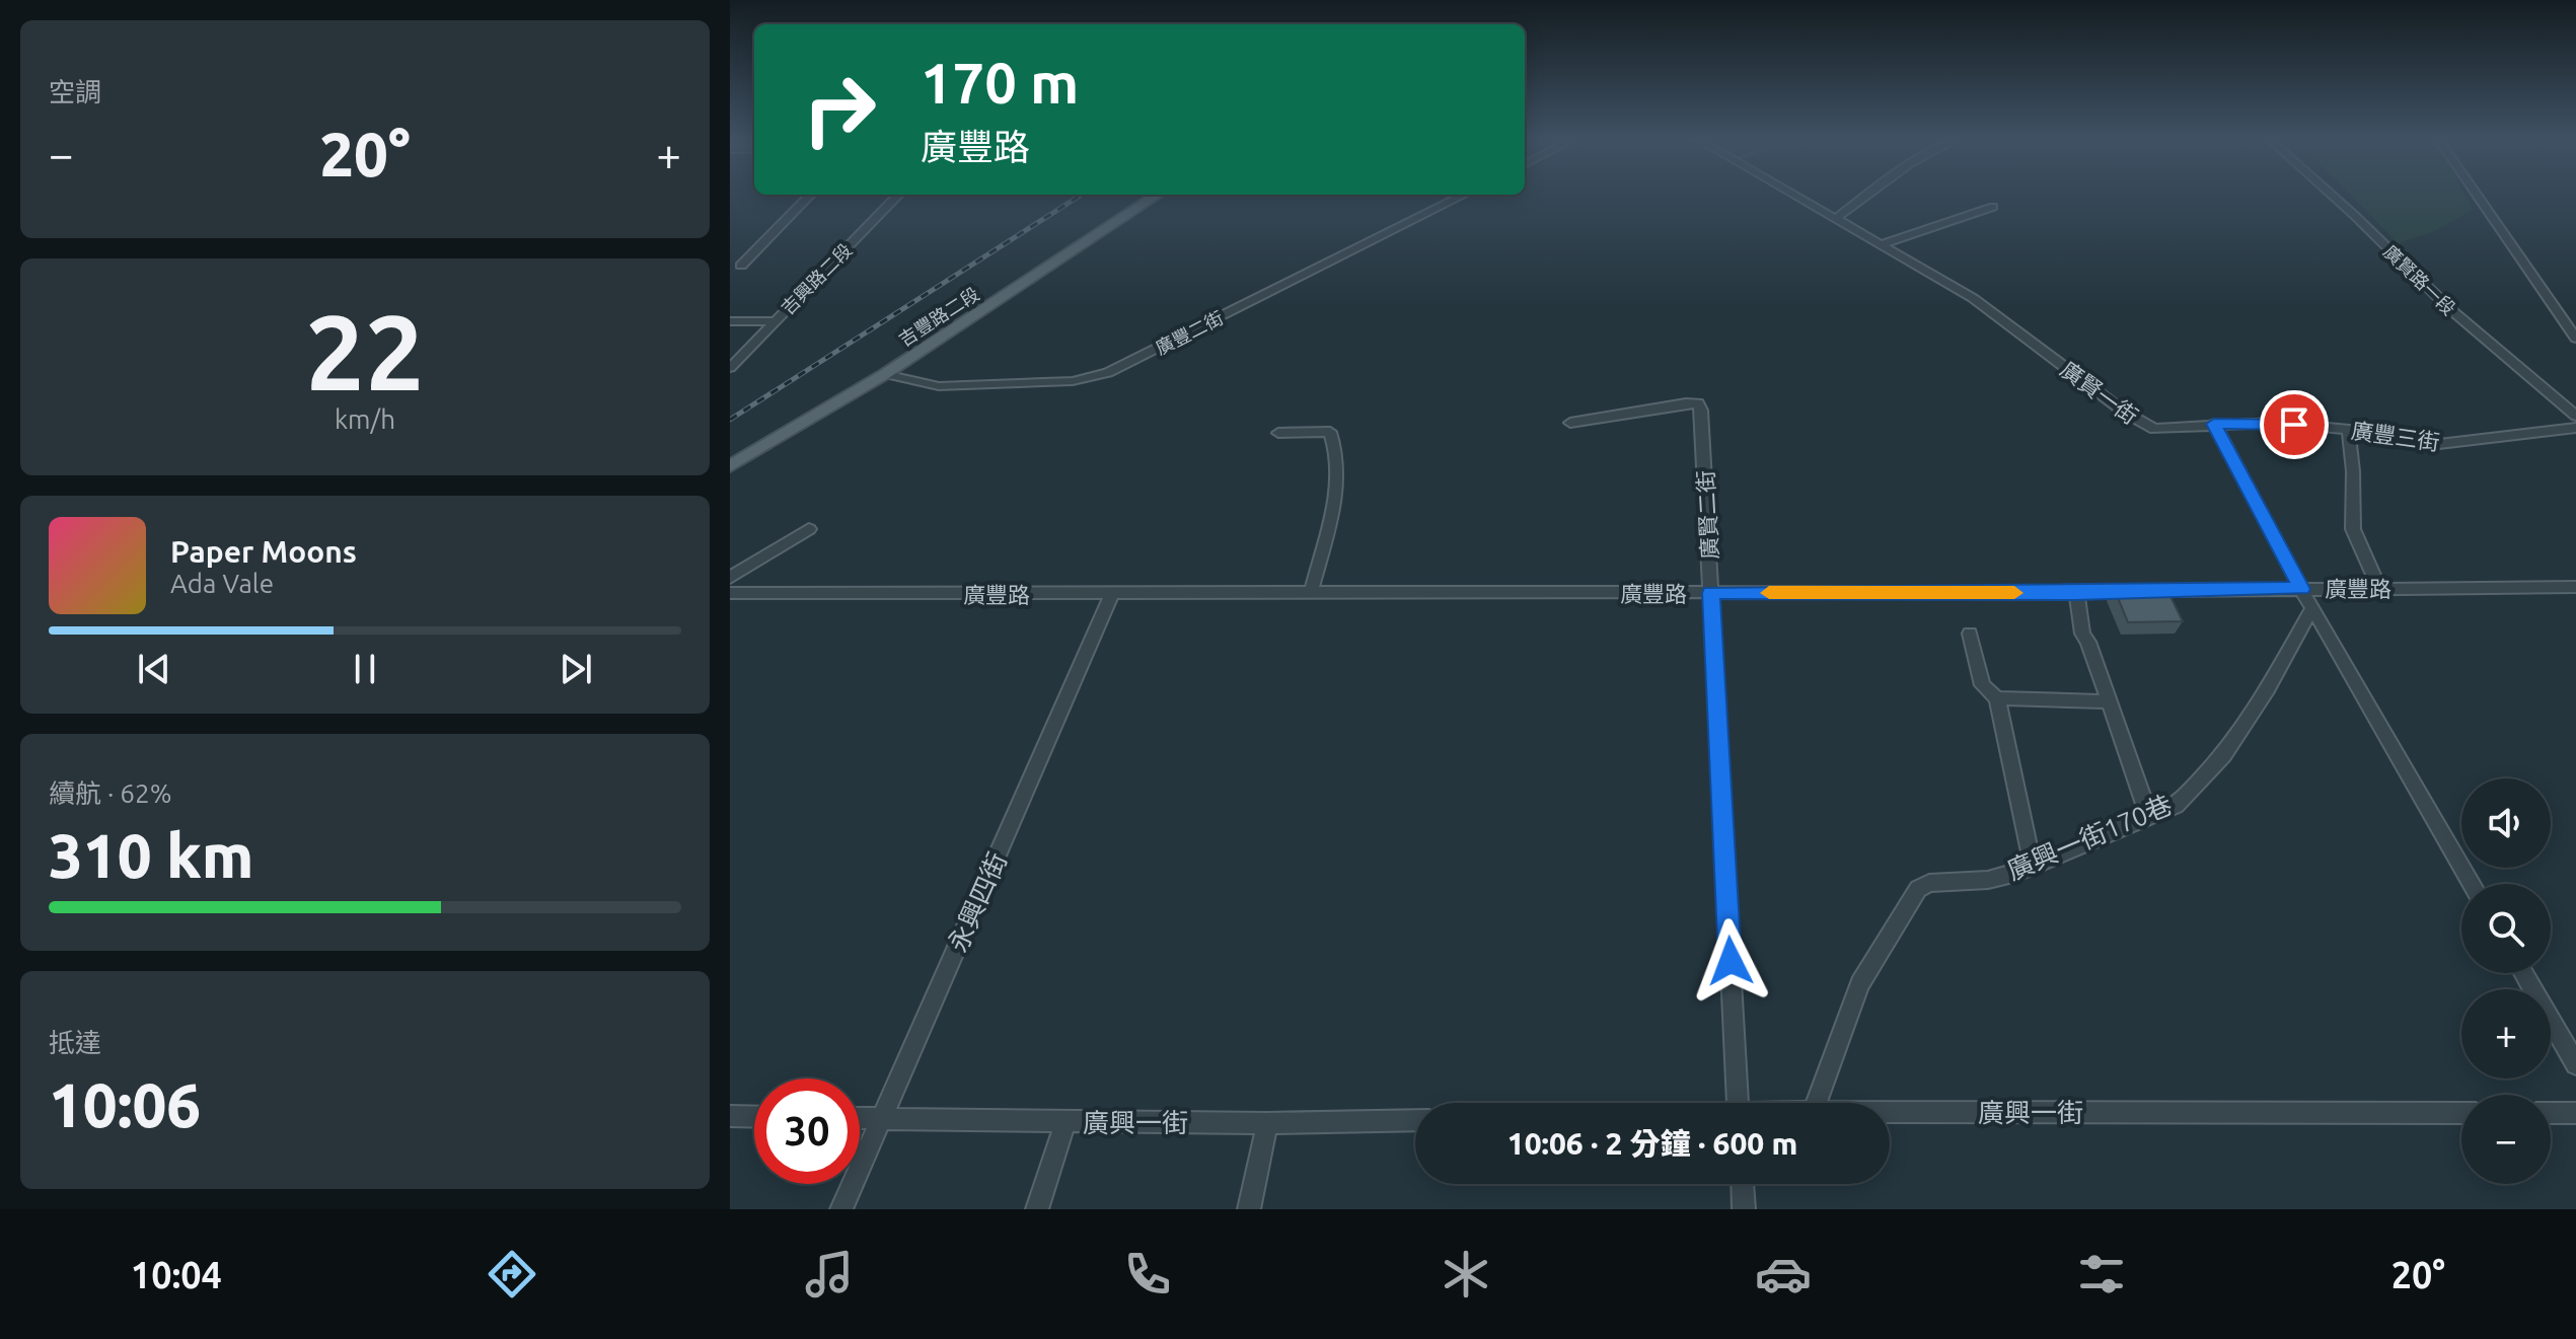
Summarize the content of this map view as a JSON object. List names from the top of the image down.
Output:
{
  "streets": {
    "main road": ["吉豐路二段"],
    "street": [
      "吉興路二段",
      "廣賢路一段",
      "廣豐二街",
      "廣賢一街",
      "廣豐三街",
      "廣賢二街",
      "廣豐路",
      "廣興一街170巷",
      "永興四街",
      "廣興一街"
    ]
  },
  "crossings": [
    ["吉豐路二段", "廣豐二街"],
    ["廣賢一街", "廣豐三街"],
    ["廣賢二街", "廣豐路"],
    ["廣豐路", "永興四街"],
    ["永興四街", "廣興一街"]
  ],
  "page": {
    "tile": [
      "空調",
      ["22", "km/h"],
      ["續航 · 62%", "310 km"],
      ["抵達", "10:06"]
    ],
    "turn": ["170 m", "廣豐路"],
    "heat": ["−", "20°", "+"],
    "song": ["Paper Moons", "Ada Vale"],
    "map_buttons": ["+", "−"],
    "limit": "30",
    "trip": "10:06 · 2 分鐘 · 600 m",
    "tabs": ["10:04", "20°"]
  }
}
